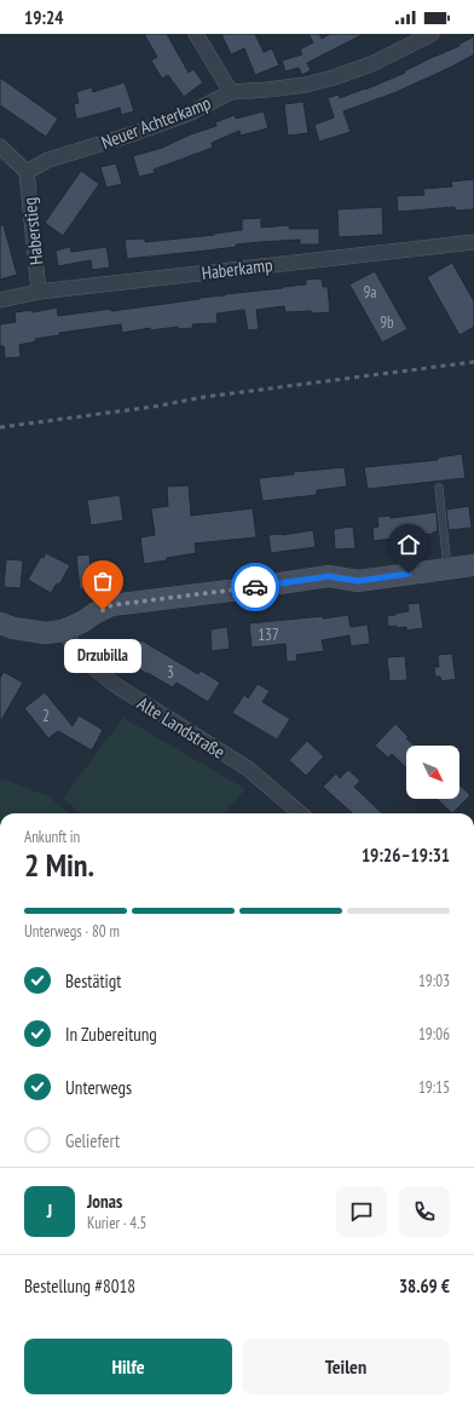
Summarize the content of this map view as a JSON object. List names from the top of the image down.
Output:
{
  "streets": {
    "street": [
      "Neuer Achterkamp",
      "Haberstieg",
      "Haberkamp",
      "Alte Landstraße"
    ]
  },
  "crossings": [
    ["Neuer Achterkamp", "Haberstieg"],
    ["Haberstieg", "Haberkamp"]
  ],
  "places": ["Drzubilla"],
  "house_numbers": [
    "9a",
    "9b",
    "137",
    "3",
    "2"
  ],
  "north": "bottom right",
  "page": {
    "status": "19:24",
    "bubble": "Drzubilla",
    "heading": ["2 Min.", "Ankunft in", "19:26–19:31"],
    "panel": [
      "Jonas",
      "Kurier · 4.5",
      "Bestellung #8018",
      "38.69 €"
    ],
    "bar": "Unterwegs · 80 m",
    "list": [
      ["Bestätigt", "19:03"],
      ["In Zubereitung", "19:06"],
      ["Unterwegs", "19:15"],
      "Geliefert"
    ],
    "round": "J",
    "buttons": ["Hilfe", "Teilen"]
  }
}
